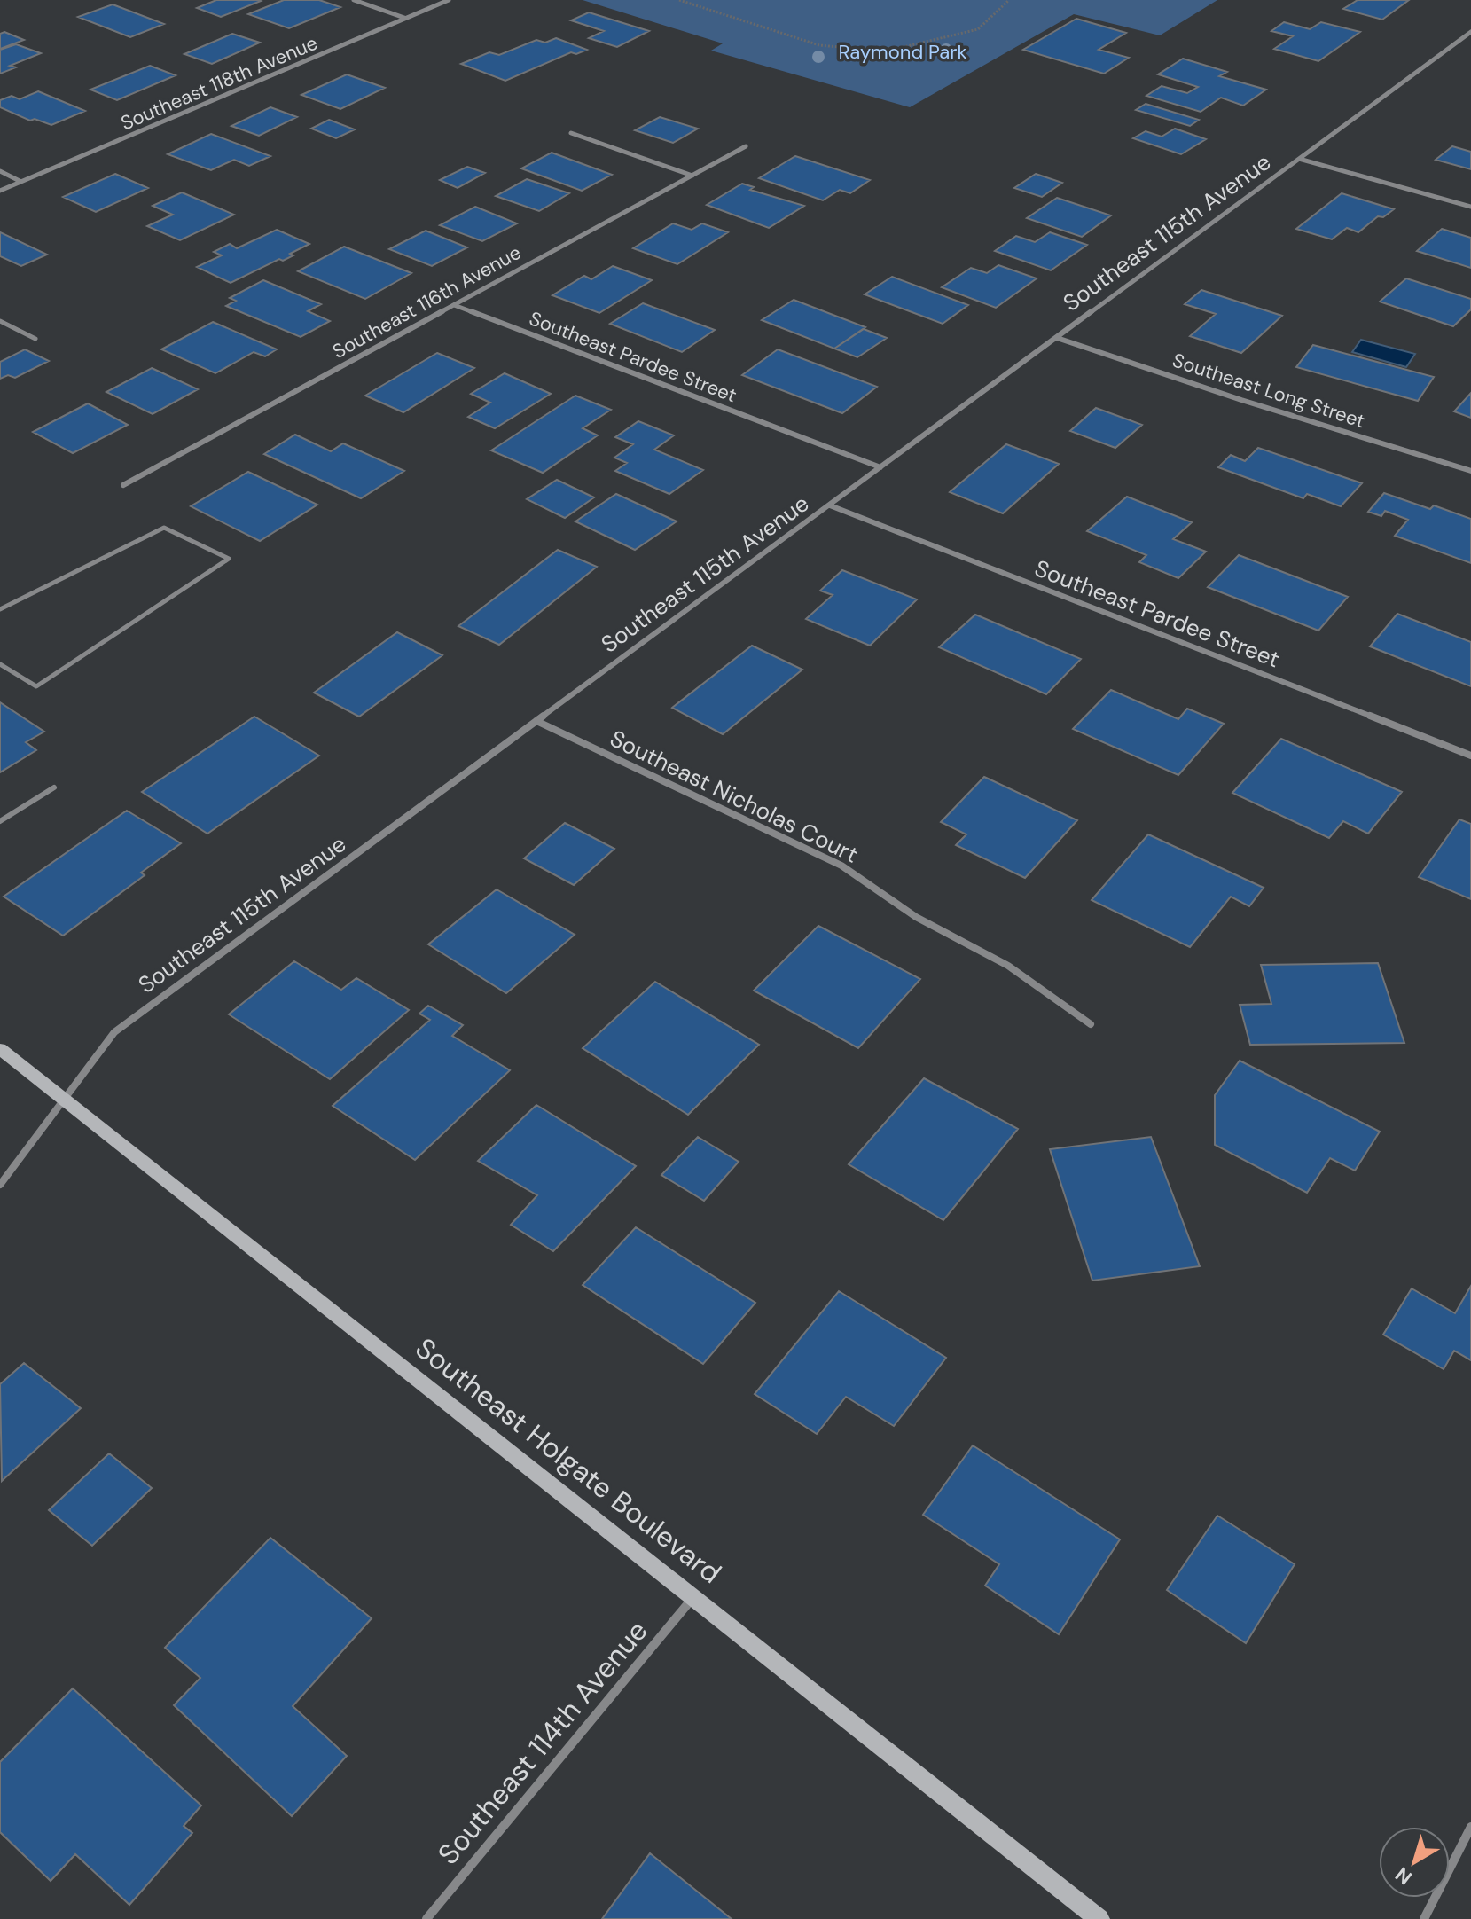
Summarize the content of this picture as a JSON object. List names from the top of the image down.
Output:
{
  "streets": {
    "main road": ["Southeast Holgate Boulevard"],
    "street": [
      "Southeast 118th Avenue",
      "Southeast 115th Avenue",
      "Southeast 116th Avenue",
      "Southeast Pardee Street",
      "Southeast Long Street",
      "Southeast Nicholas Court",
      "Southeast 114th Avenue"
    ]
  },
  "crossings": [
    ["Southeast 115th Avenue", "Southeast Pardee Street"],
    ["Southeast 115th Avenue", "Southeast Long Street"],
    ["Southeast 115th Avenue", "Southeast Nicholas Court"],
    ["Southeast 115th Avenue", "Southeast Holgate Boulevard"],
    ["Southeast 116th Avenue", "Southeast Pardee Street"],
    ["Southeast Holgate Boulevard", "Southeast 114th Avenue"]
  ],
  "parks": ["Raymond Park"],
  "north": "bottom left"
}
